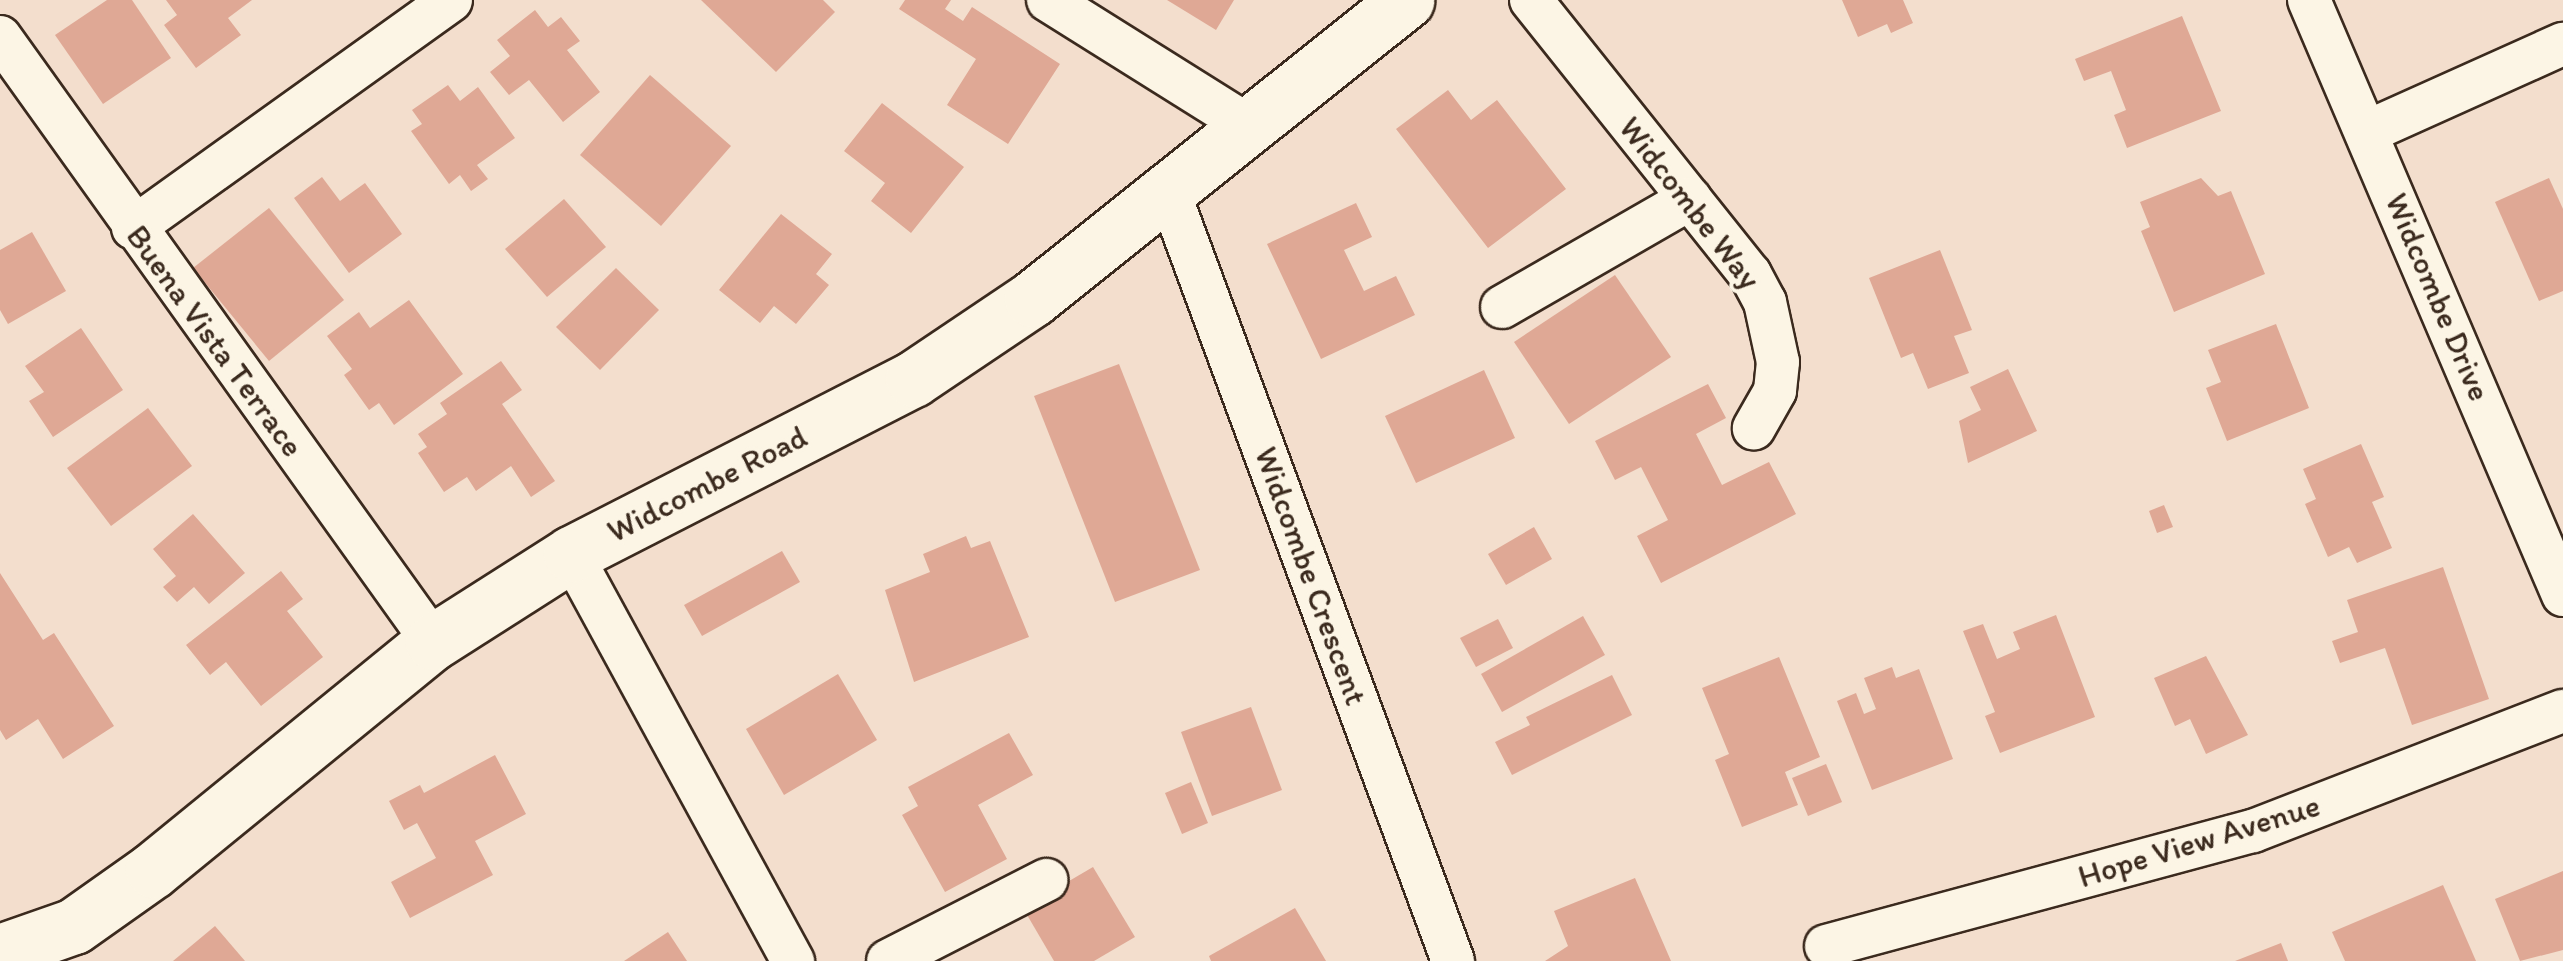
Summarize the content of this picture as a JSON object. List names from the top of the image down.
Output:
{
  "streets": {
    "street": [
      "Widcombe Way",
      "Widcombe Drive",
      "Buena Vista Terrace",
      "Widcombe Road",
      "Widcombe Crescent",
      "Hope View Avenue"
    ]
  },
  "crossings": [
    ["Buena Vista Terrace", "Widcombe Road"],
    ["Widcombe Road", "Widcombe Crescent"]
  ]
}
